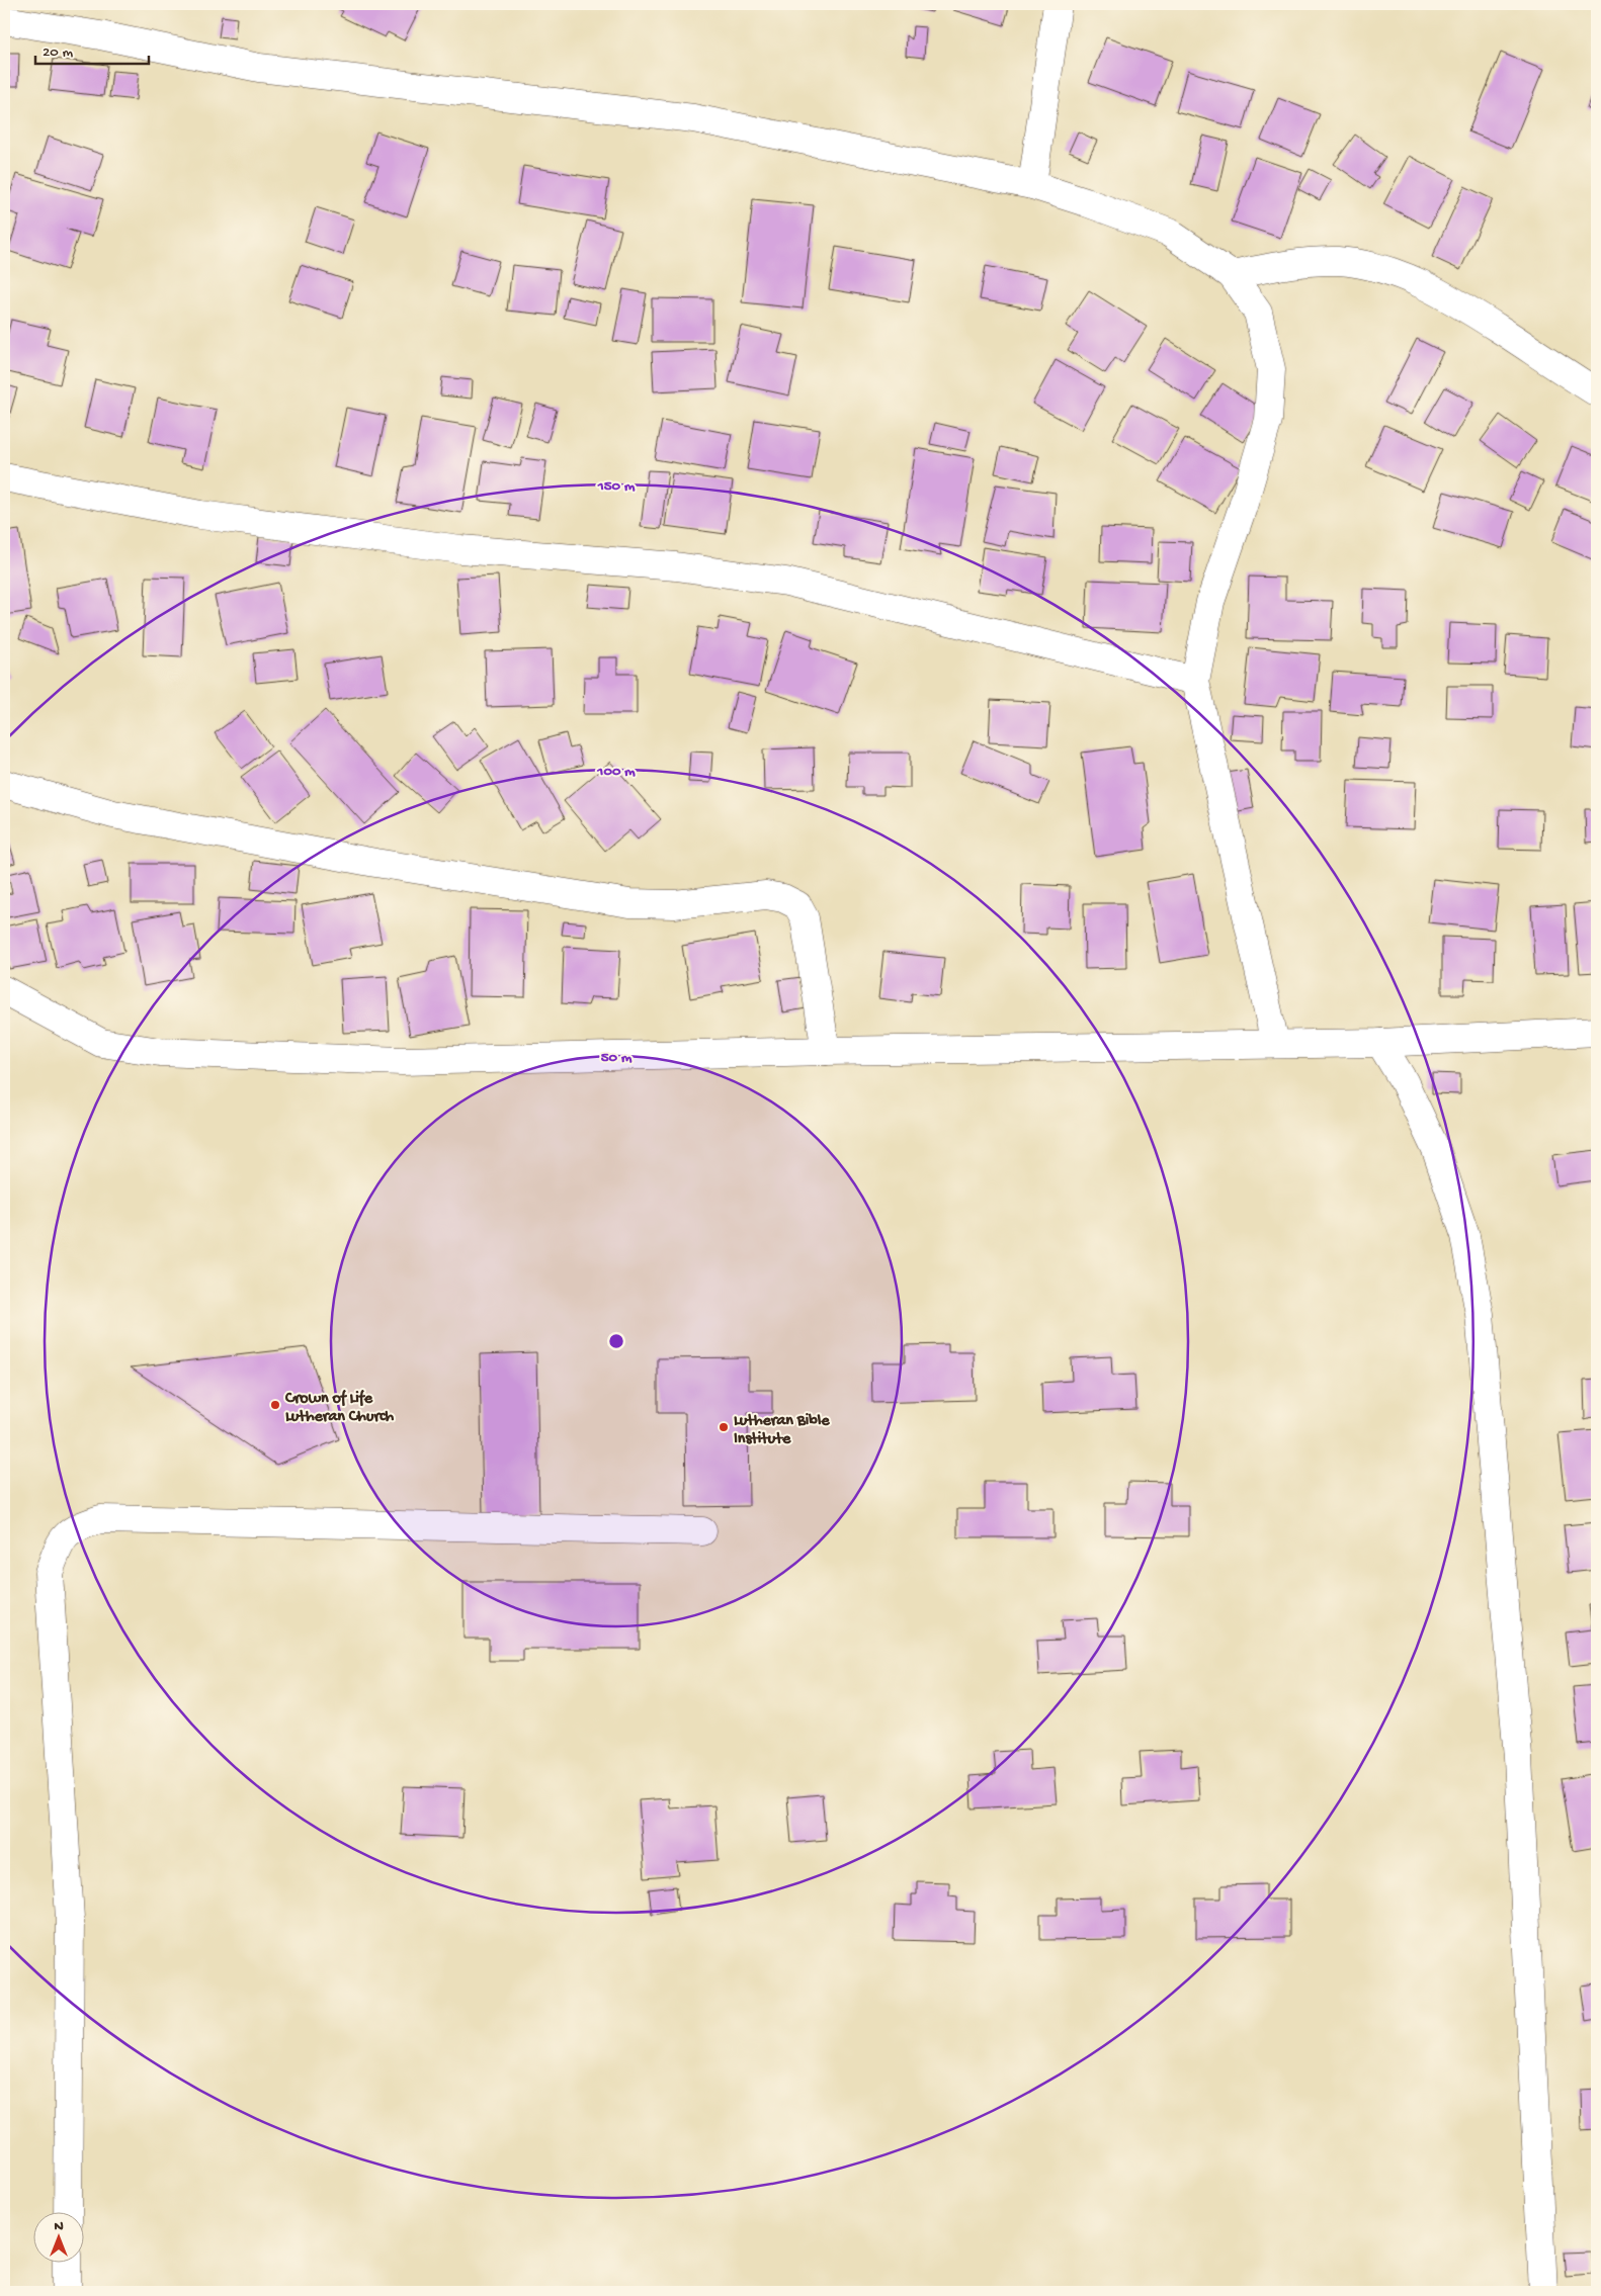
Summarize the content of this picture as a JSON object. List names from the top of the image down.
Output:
{
  "places": ["Crown of Life Lutheran Church", "Lutheran Bible Institute"],
  "scale_bar": "20 m",
  "north": "top",
  "rings": ["150 m", "100 m", "50 m"]
}
